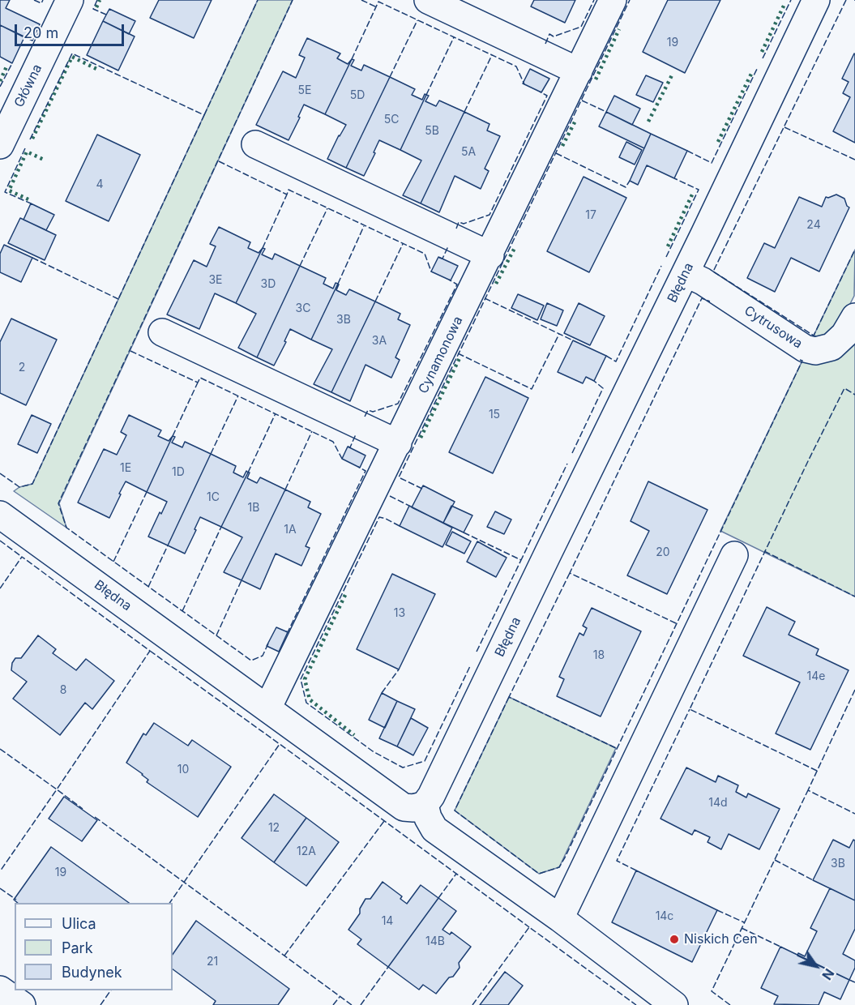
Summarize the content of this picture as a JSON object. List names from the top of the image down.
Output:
{
  "streets": {
    "street": [
      "Główna",
      "Błędna",
      "Cytrusowa",
      "Cynamonowa"
    ]
  },
  "crossings": [
    ["Błędna", "Cytrusowa"],
    ["Błędna", "Cynamonowa"]
  ],
  "places": ["Niskich Cen"],
  "house_numbers": [
    "19",
    "5E",
    "5D",
    "5C",
    "5B",
    "5A",
    "4",
    "17",
    "24",
    "3E",
    "3D",
    "3C",
    "3B",
    "3A",
    "2",
    "15",
    "1E",
    "1D",
    "1C",
    "1B",
    "1A",
    "20",
    "13",
    "18",
    "14e",
    "8",
    "10",
    "14d",
    "12",
    "12A",
    "3B",
    "19",
    "14c",
    "14",
    "14B",
    "21"
  ],
  "legend": ["Ulica", "Park", "Budynek"],
  "scale_bar": "20 m",
  "north": "bottom right"
}
